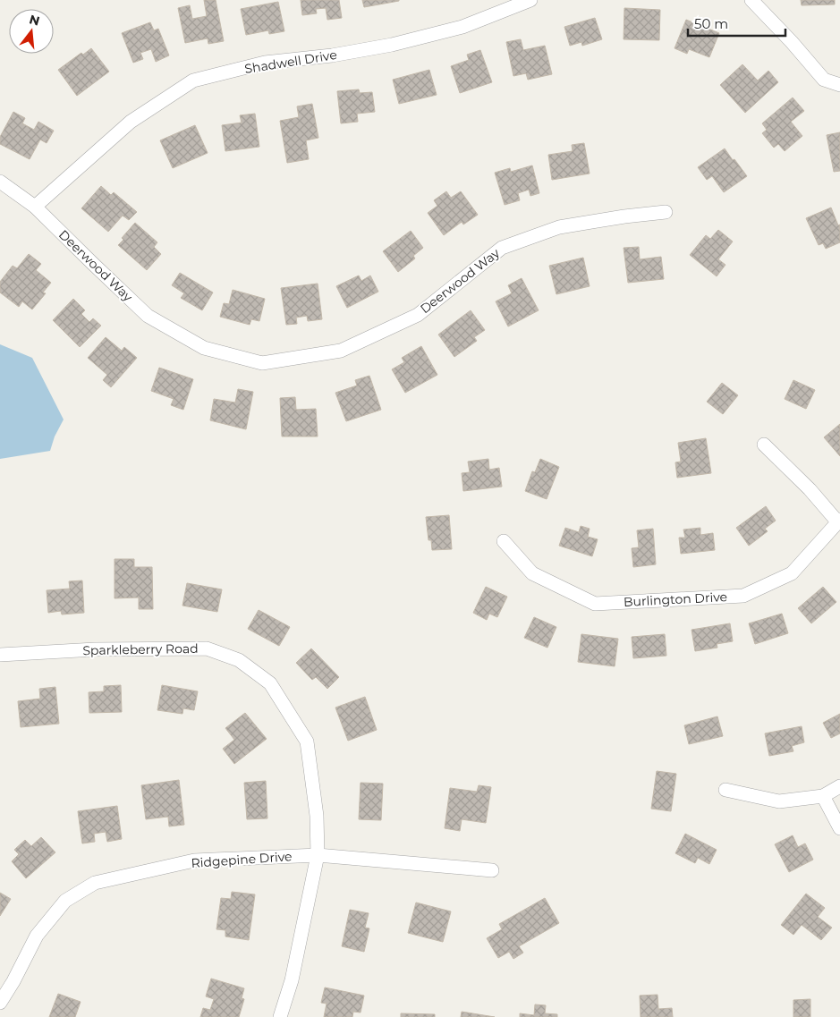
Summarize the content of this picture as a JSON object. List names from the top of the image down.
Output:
{
  "streets": {
    "street": [
      "Shadwell Drive",
      "Deerwood Way",
      "Burlington Drive",
      "Sparkleberry Road",
      "Ridgepine Drive"
    ]
  },
  "crossings": [
    ["Shadwell Drive", "Deerwood Way"],
    ["Sparkleberry Road", "Ridgepine Drive"]
  ],
  "scale_bar": "50 m",
  "north": "top"
}
